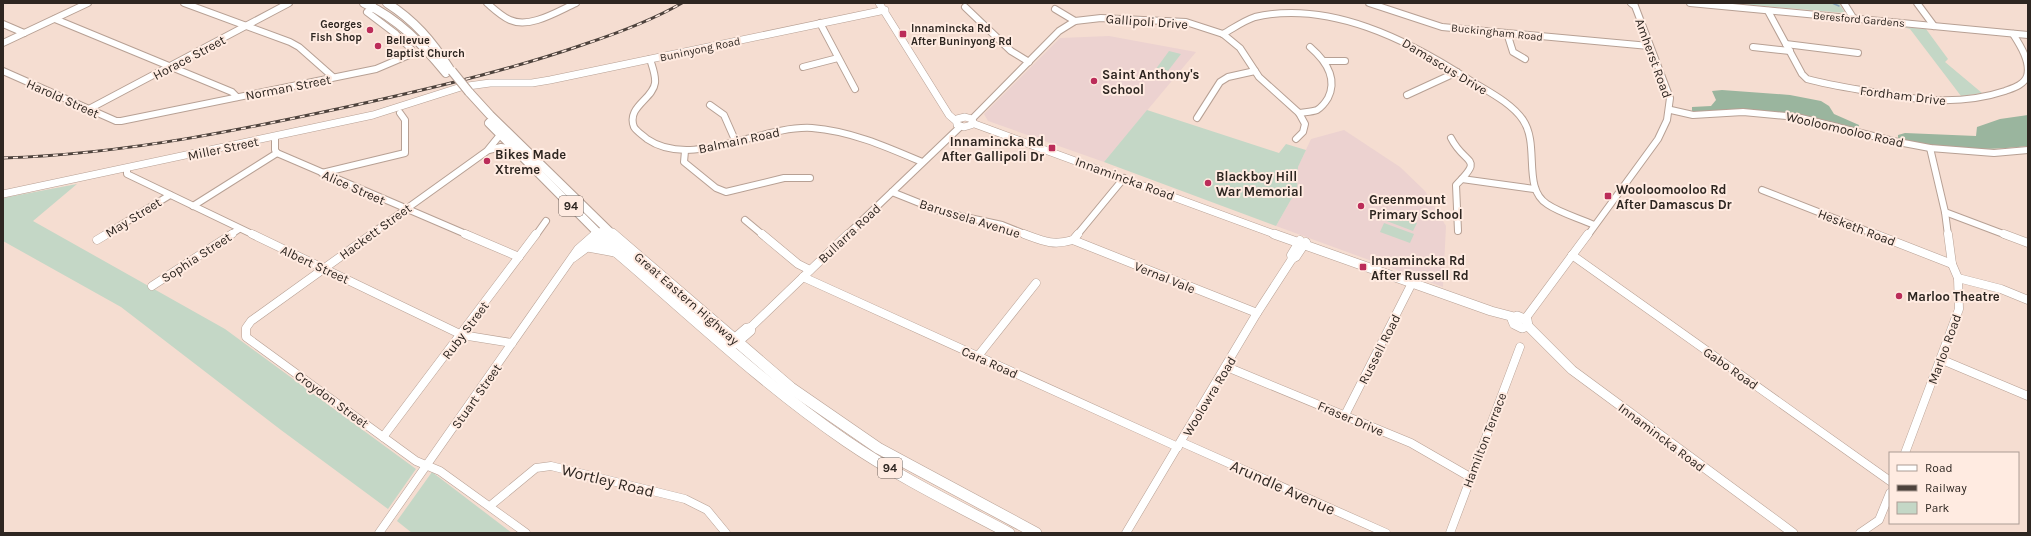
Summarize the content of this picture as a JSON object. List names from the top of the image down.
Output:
{
  "streets": {
    "highway": ["94", "Great Eastern Highway"],
    "main road": ["Buninyong Road", "Miller Street", "Innamincka Road"],
    "street": [
      "Beresford Gardens",
      "Gallipoli Drive",
      "Buckingham Road",
      "Horace Street",
      "Amherst Road",
      "Damascus Drive",
      "Norman Street",
      "Fordham Drive",
      "Harold Street",
      "Wooloomooloo Road",
      "Balmain Road",
      "Alice Street",
      "May Street",
      "Barussela Avenue",
      "Hesketh Road",
      "Hackett Street",
      "Bullarra Road",
      "Sophia Street",
      "Albert Street",
      "Vernal Vale",
      "Ruby Street",
      "Russell Road",
      "Marloo Road",
      "Cara Road",
      "Gabo Road",
      "Stuart Street",
      "Woolowra Road",
      "Croydon Street",
      "Fraser Drive",
      "Hamilton Terrace",
      "Wortley Road",
      "Arundle Avenue"
    ]
  },
  "crossings": [
    ["Beresford Gardens", "Fordham Drive"],
    ["Gallipoli Drive", "Damascus Drive"],
    ["Gallipoli Drive", "Innamincka Road"],
    ["Gallipoli Drive", "Bullarra Road"],
    ["Buckingham Road", "Amherst Road"],
    ["Buninyong Road", "Balmain Road"],
    ["Buninyong Road", "Miller Street"],
    ["Horace Street", "Harold Street"],
    ["Amherst Road", "Wooloomooloo Road"],
    ["Norman Street", "Harold Street"],
    ["Norman Street", "Great Eastern Highway"],
    ["Wooloomooloo Road", "Marloo Road"],
    ["Balmain Road", "Bullarra Road"],
    ["Miller Street", "Albert Street"],
    ["Innamincka Road", "Bullarra Road"],
    ["Innamincka Road", "Russell Road"],
    ["Innamincka Road", "Woolowra Road"],
    ["Alice Street", "Hackett Street"],
    ["Alice Street", "Ruby Street"],
    ["May Street", "Albert Street"],
    ["Barussela Avenue", "Bullarra Road"],
    ["Barussela Avenue", "Vernal Vale"],
    ["Hesketh Road", "Marloo Road"],
    ["Hackett Street", "Albert Street"],
    ["Hackett Street", "Great Eastern Highway"],
    ["Hackett Street", "Croydon Street"],
    ["Bullarra Road", "Great Eastern Highway"],
    ["Bullarra Road", "Cara Road"],
    ["Sophia Street", "Albert Street"],
    ["Albert Street", "Ruby Street"],
    ["Albert Street", "Stuart Street"],
    ["Vernal Vale", "Woolowra Road"],
    ["Great Eastern Highway", "Stuart Street"],
    ["Ruby Street", "Croydon Street"],
    ["Russell Road", "Fraser Drive"],
    ["Cara Road", "Woolowra Road"],
    ["Cara Road", "Arundle Avenue"],
    ["Stuart Street", "Croydon Street"],
    ["Woolowra Road", "Fraser Drive"],
    ["Woolowra Road", "Arundle Avenue"],
    ["Croydon Street", "Wortley Road"],
    ["Fraser Drive", "Hamilton Terrace"]
  ],
  "places": {
    "other": [
      "Georges Fish Shop",
      "Bellevue Baptist Church",
      "Saint Anthony's School",
      "Bikes Made Xtreme",
      "Blackboy Hill War Memorial",
      "Greenmount Primary School",
      "Marloo Theatre"
    ],
    "transit": [
      "Innamincka Rd After Buninyong Rd",
      "Innamincka Rd After Gallipoli Dr",
      "Wooloomooloo Rd After Damascus Dr",
      "Innamincka Rd After Russell Rd"
    ]
  },
  "legend": ["Road", "Railway", "Park"]
}
